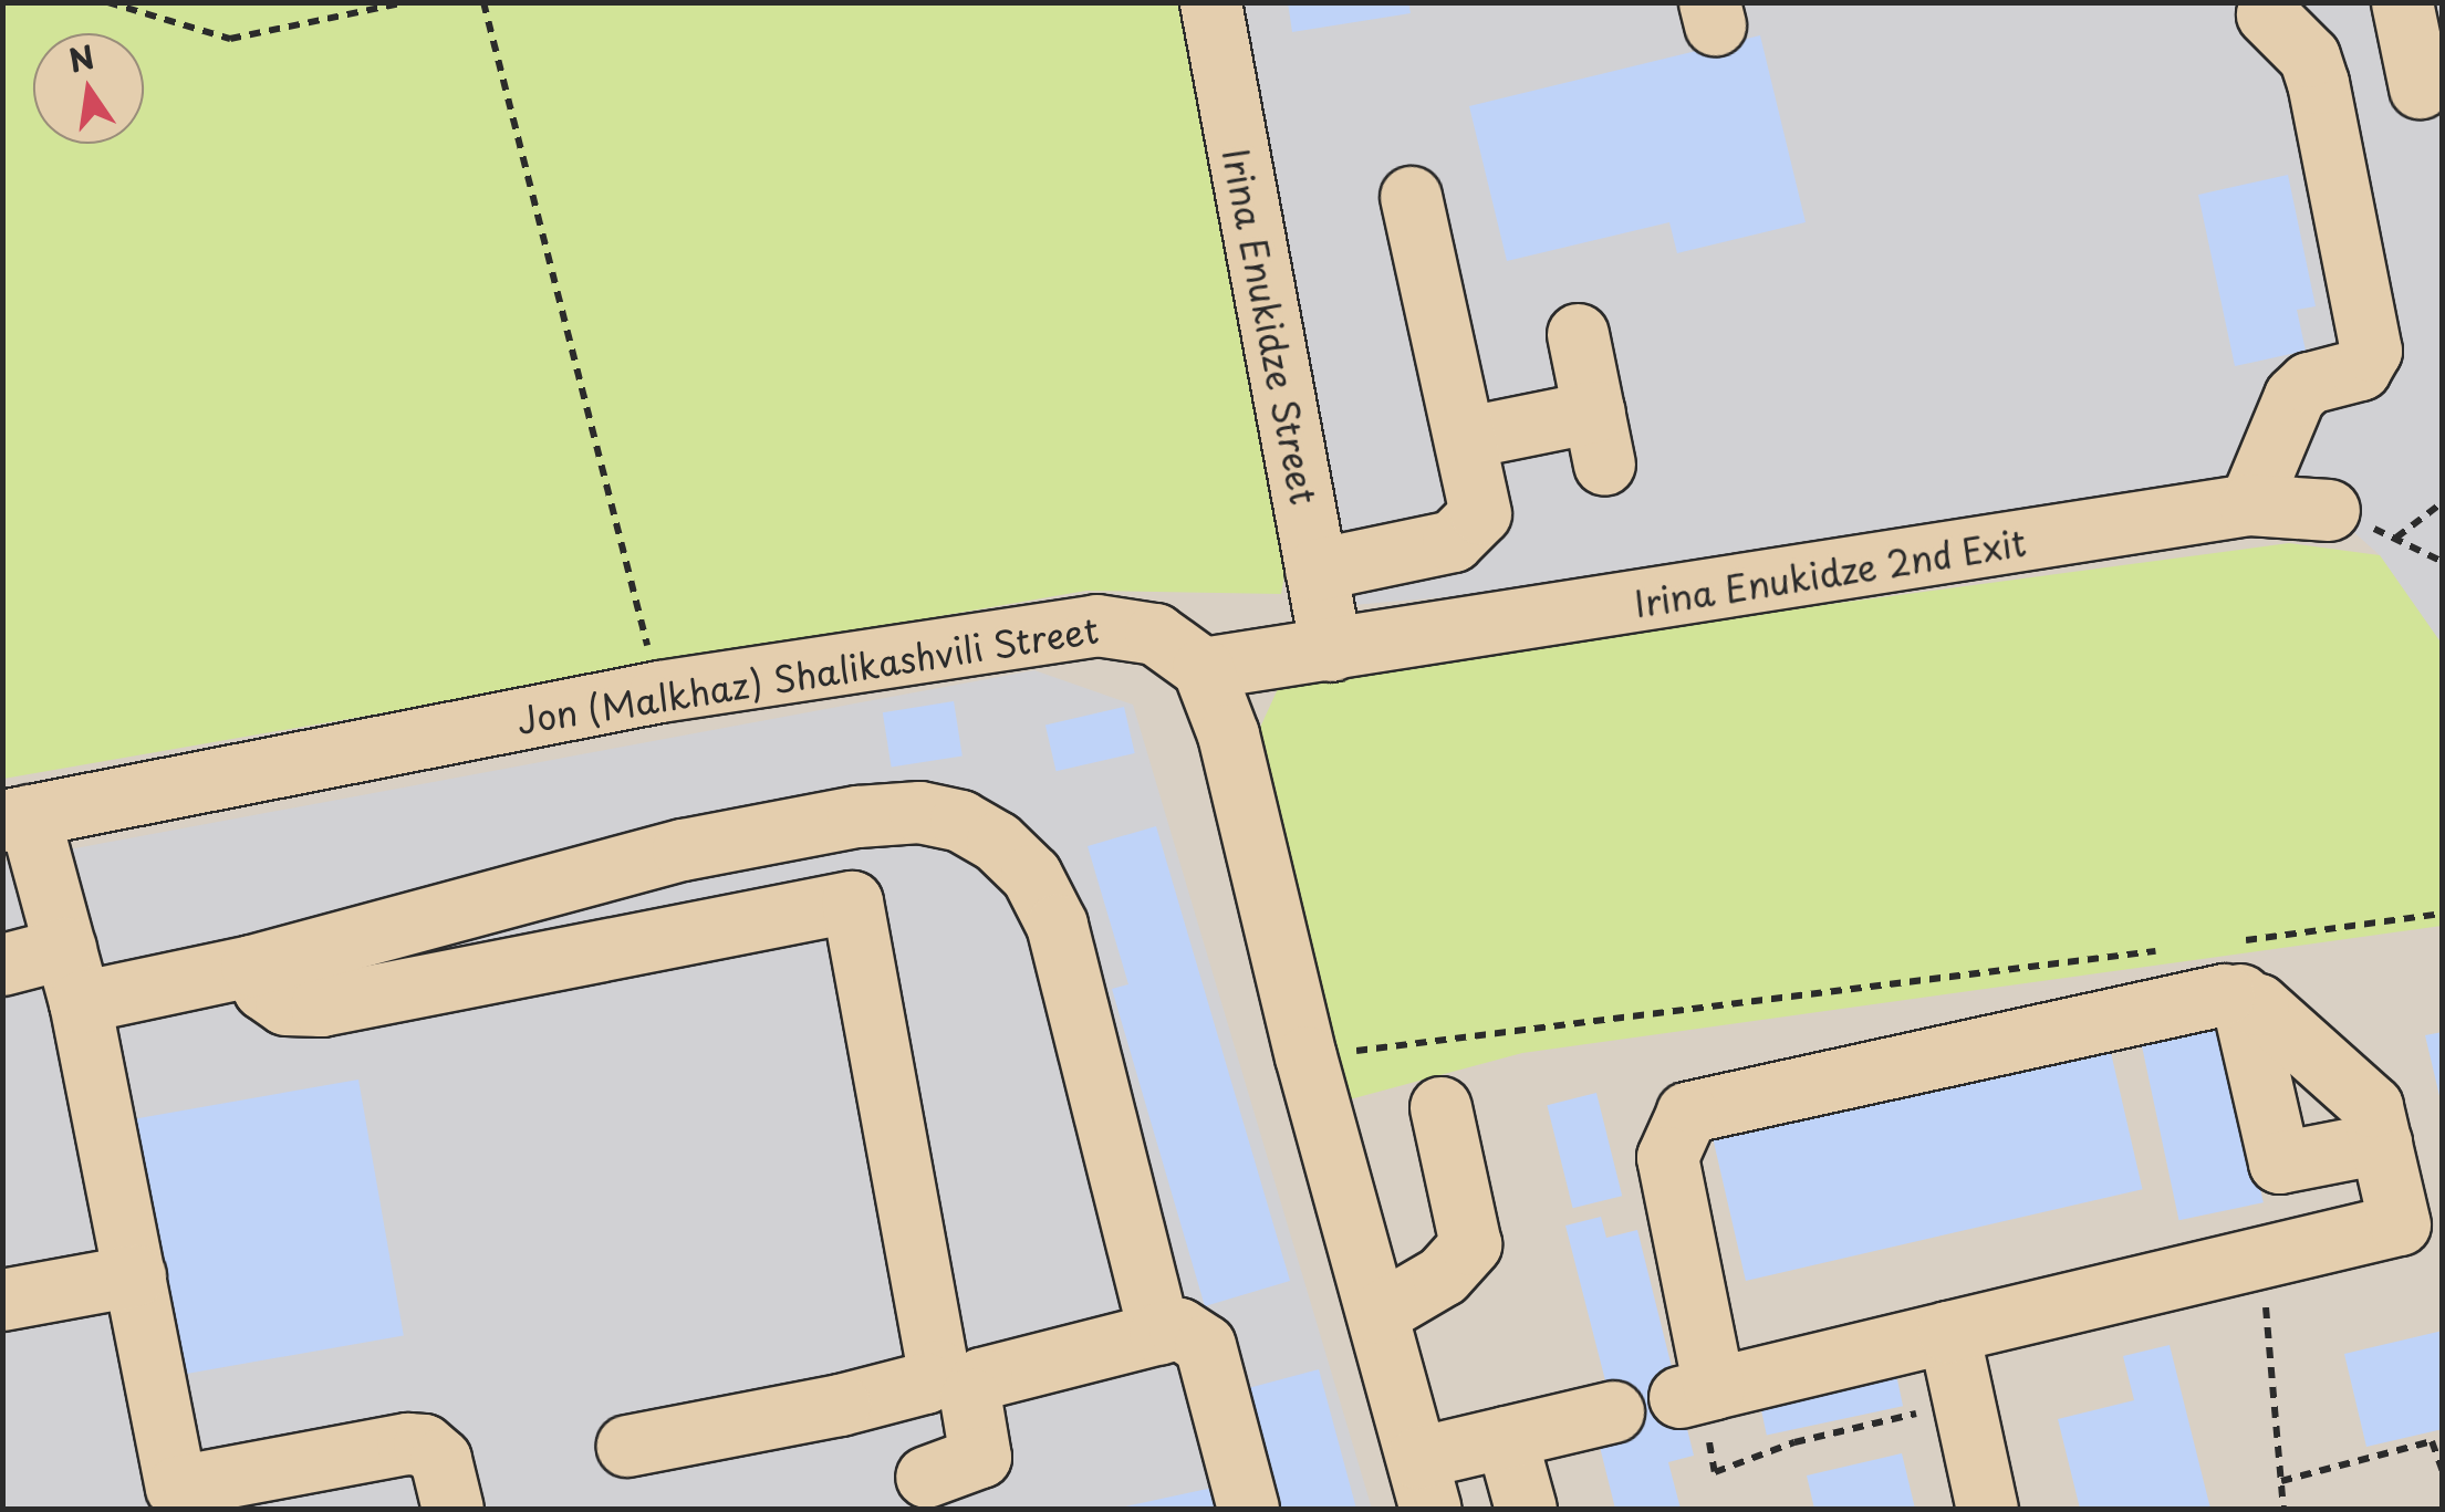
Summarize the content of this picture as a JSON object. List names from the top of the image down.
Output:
{
  "streets": {
    "street": ["Irina Enukidze Street", "Irina Enukidze 2nd Exit", "Jon (Malkhaz) Shalikashvili Street"]
  },
  "crossings": [
    ["Irina Enukidze Street", "Irina Enukidze 2nd Exit"],
    ["Irina Enukidze 2nd Exit", "Jon (Malkhaz) Shalikashvili Street"]
  ],
  "north": "top"
}
